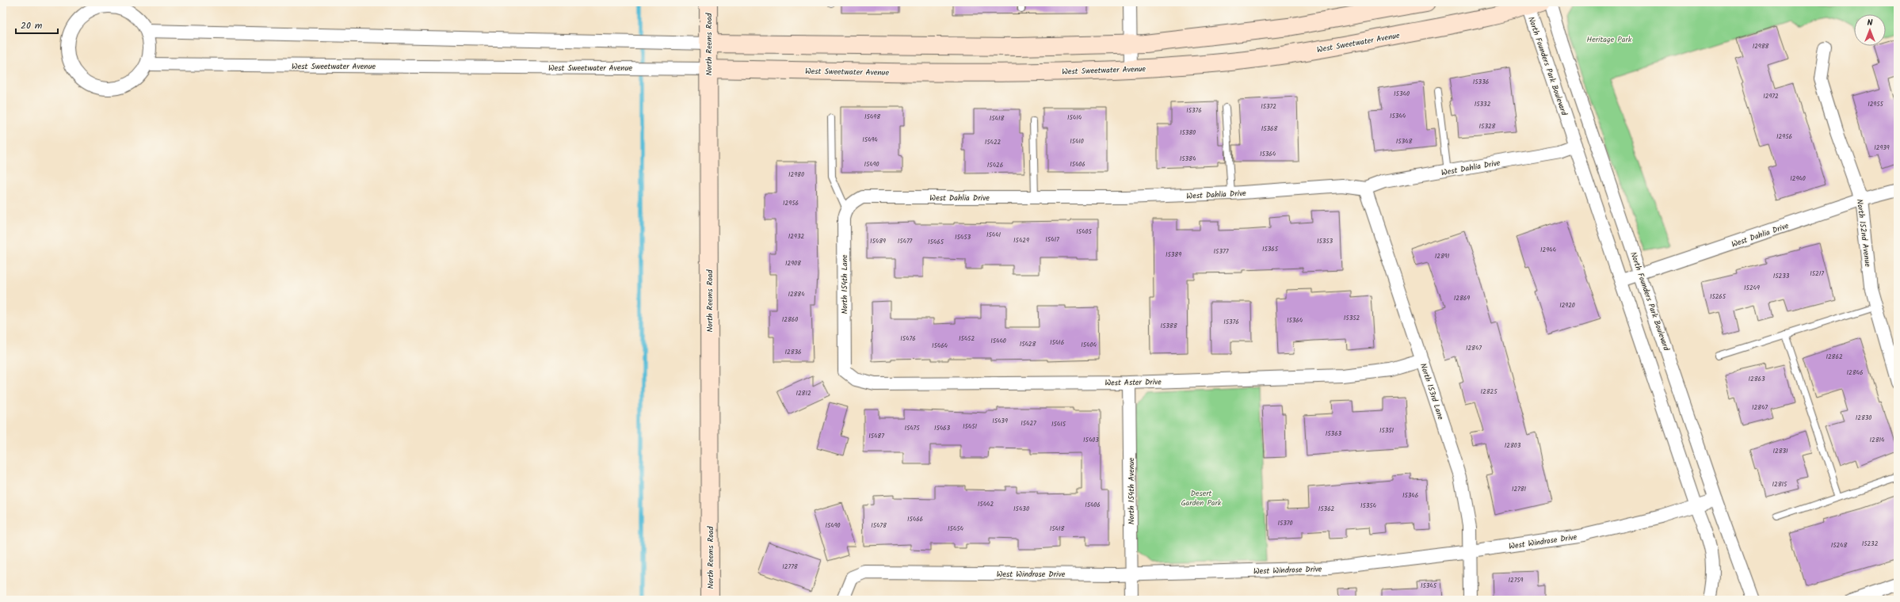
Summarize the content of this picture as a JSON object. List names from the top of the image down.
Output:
{
  "streets": {
    "street": [
      "West Sweetwater Avenue",
      "North Reems Road",
      "North Founders Park Boulevard",
      "West Dahlia Drive",
      "North 152nd Avenue",
      "North 154th Lane",
      "West Aster Drive",
      "North 153rd Lane",
      "North 154th Avenue",
      "West Windrose Drive"
    ]
  },
  "crossings": [
    ["West Sweetwater Avenue", "North Reems Road"],
    ["West Sweetwater Avenue", "North Founders Park Boulevard"],
    ["North Founders Park Boulevard", "West Dahlia Drive"],
    ["North Founders Park Boulevard", "West Windrose Drive"],
    ["West Dahlia Drive", "North 152nd Avenue"],
    ["West Dahlia Drive", "North 154th Lane"],
    ["West Dahlia Drive", "North 153rd Lane"],
    ["North 154th Lane", "West Aster Drive"],
    ["West Aster Drive", "North 153rd Lane"],
    ["West Aster Drive", "North 154th Avenue"],
    ["North 153rd Lane", "West Windrose Drive"],
    ["North 154th Avenue", "West Windrose Drive"]
  ],
  "parks": ["Heritage Park", "Desert Garden Park"],
  "house_numbers": [
    "12988",
    "15336",
    "15340",
    "12972",
    "15332",
    "12955",
    "15372",
    "15376",
    "15344",
    "15498",
    "15414",
    "15418",
    "15328",
    "15368",
    "15380",
    "12956",
    "15494",
    "15410",
    "15348",
    "15422",
    "12939",
    "15364",
    "15384",
    "15490",
    "15406",
    "15426",
    "12980",
    "12940",
    "12956",
    "15405",
    "15441",
    "12932",
    "15453",
    "15417",
    "15429",
    "15489",
    "15477",
    "15353",
    "15465",
    "15365",
    "12944",
    "15377",
    "15389",
    "12891",
    "12908",
    "15217",
    "15233",
    "15249",
    "12884",
    "15265",
    "12869",
    "12920",
    "15352",
    "12860",
    "15364",
    "15376",
    "15388",
    "15476",
    "15452",
    "15440",
    "15416",
    "15428",
    "15404",
    "15464",
    "12847",
    "12836",
    "12862",
    "12846",
    "12863",
    "12825",
    "12812",
    "12847",
    "12830",
    "15439",
    "15427",
    "15415",
    "15451",
    "15475",
    "15463",
    "15351",
    "15363",
    "15487",
    "15403",
    "12814",
    "12803",
    "12831",
    "12815",
    "12781",
    "15346",
    "15442",
    "15406",
    "15354",
    "15430",
    "15362",
    "15466",
    "15370",
    "15490",
    "15478",
    "15454",
    "15418",
    "15232",
    "15248",
    "12778",
    "12759",
    "15345"
  ],
  "scale_bar": "20 m",
  "north": "top"
}
